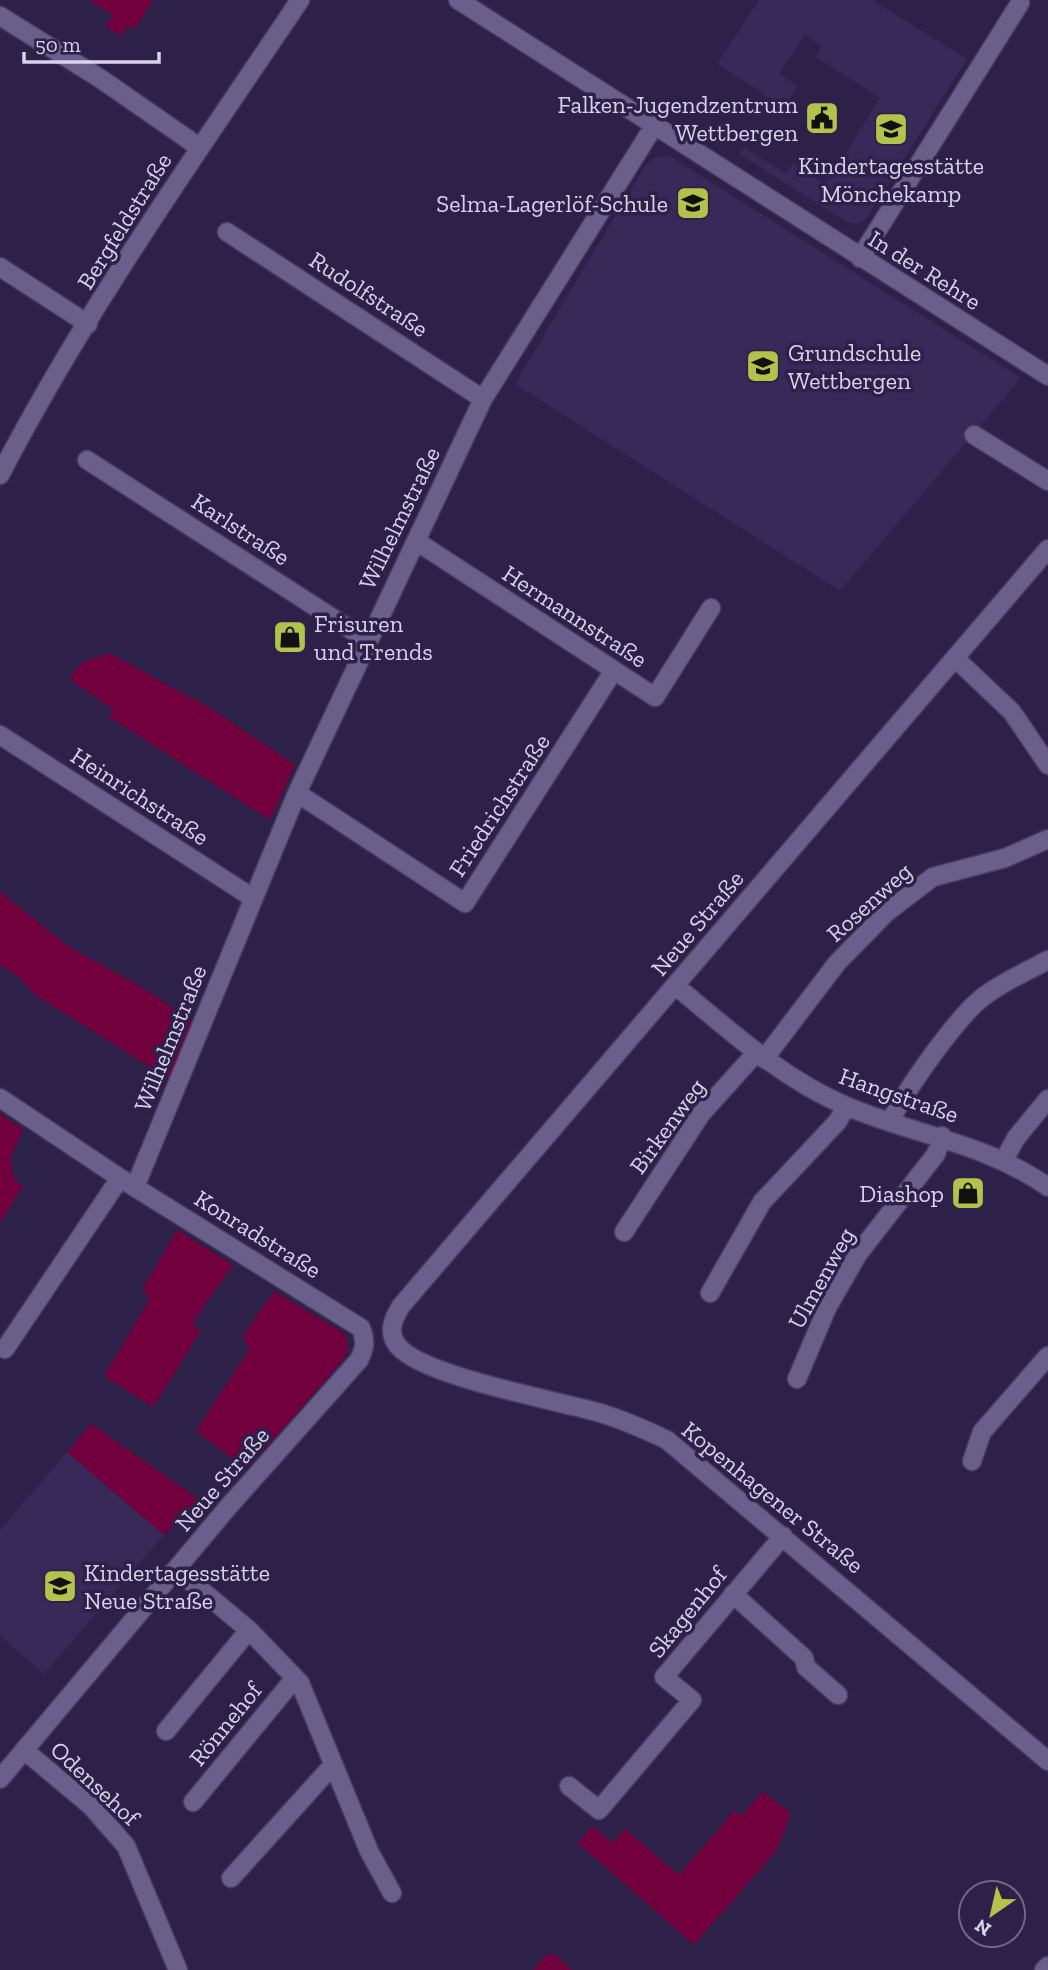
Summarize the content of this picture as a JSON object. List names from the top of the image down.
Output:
{
  "streets": {
    "street": [
      "Bergfeldstraße",
      "In der Rehre",
      "Rudolfstraße",
      "Wilhelmstraße",
      "Karlstraße",
      "Hermannstraße",
      "Heinrichstraße",
      "Friedrichstraße",
      "Rosenweg",
      "Neue Straße",
      "Hangstraße",
      "Birkenweg",
      "Konradstraße",
      "Ulmenweg",
      "Kopenhagener Straße",
      "Skagenhof",
      "Rönnehof",
      "Odensehof"
    ]
  },
  "crossings": [
    ["In der Rehre", "Wilhelmstraße"],
    ["Rudolfstraße", "Wilhelmstraße"],
    ["Wilhelmstraße", "Karlstraße"],
    ["Wilhelmstraße", "Hermannstraße"],
    ["Wilhelmstraße", "Heinrichstraße"],
    ["Wilhelmstraße", "Friedrichstraße"],
    ["Wilhelmstraße", "Konradstraße"],
    ["Hermannstraße", "Friedrichstraße"],
    ["Rosenweg", "Hangstraße"],
    ["Rosenweg", "Birkenweg"],
    ["Neue Straße", "Hangstraße"],
    ["Neue Straße", "Konradstraße"],
    ["Neue Straße", "Kopenhagener Straße"],
    ["Neue Straße", "Rönnehof"],
    ["Neue Straße", "Odensehof"],
    ["Hangstraße", "Birkenweg"],
    ["Hangstraße", "Ulmenweg"],
    ["Kopenhagener Straße", "Skagenhof"]
  ],
  "places": {
    "public building": ["Falken-Jugendzentrum Wettbergen"],
    "school or university": [
      "Kindertagesstätte Mönchekamp",
      "Selma-Lagerlöf-Schule",
      "Grundschule Wettbergen",
      "Kindertagesstätte Neue Straße"
    ],
    "shop": ["Frisuren und Trends", "Diashop"]
  },
  "scale_bar": "50 m",
  "north": "bottom left"
}
